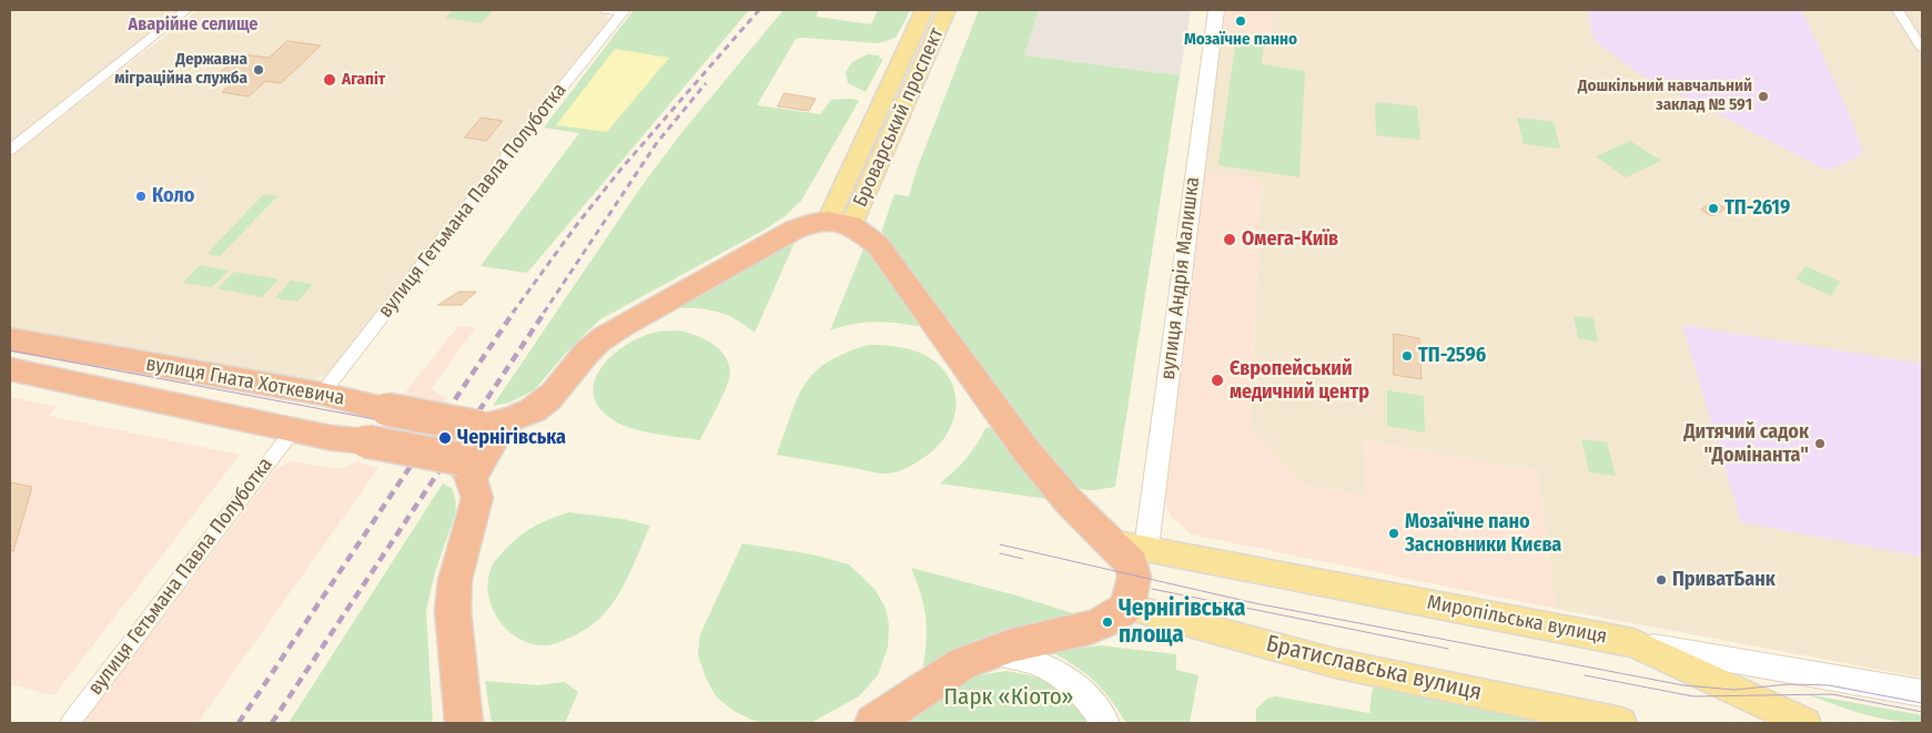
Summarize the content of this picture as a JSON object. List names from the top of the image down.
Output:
{
  "streets": {
    "highway": ["вулиця Гната Хоткевича"],
    "main road": ["Броварський проспект", "Миропільська вулиця", "Братиславська вулиця"],
    "street": ["вулиця Гетьмана Павла Полуботка", "вулиця Андрія Малишка"]
  },
  "crossings": [
    ["вулиця Гетьмана Павла Полуботка", "вулиця Гната Хоткевича"],
    ["вулиця Андрія Малишка", "Миропільська вулиця"]
  ],
  "districts": ["Аварійне селище"],
  "parks": ["Парк «Кіото»"],
  "places": [
    "Мозаїчне панно",
    "Державна міграційна служба",
    "Агапіт",
    "Дошкільний навчальний заклад № 591",
    "Коло",
    "ТП-2619",
    "Омега-Київ",
    "ТП-2596",
    "Європейський медичний центр",
    "Чернігівська",
    "Дитячий садок \"Домінанта\"",
    "Мозаїчне пано Засновники Києва",
    "ПриватБанк",
    "Чернігівська площа"
  ]
}
